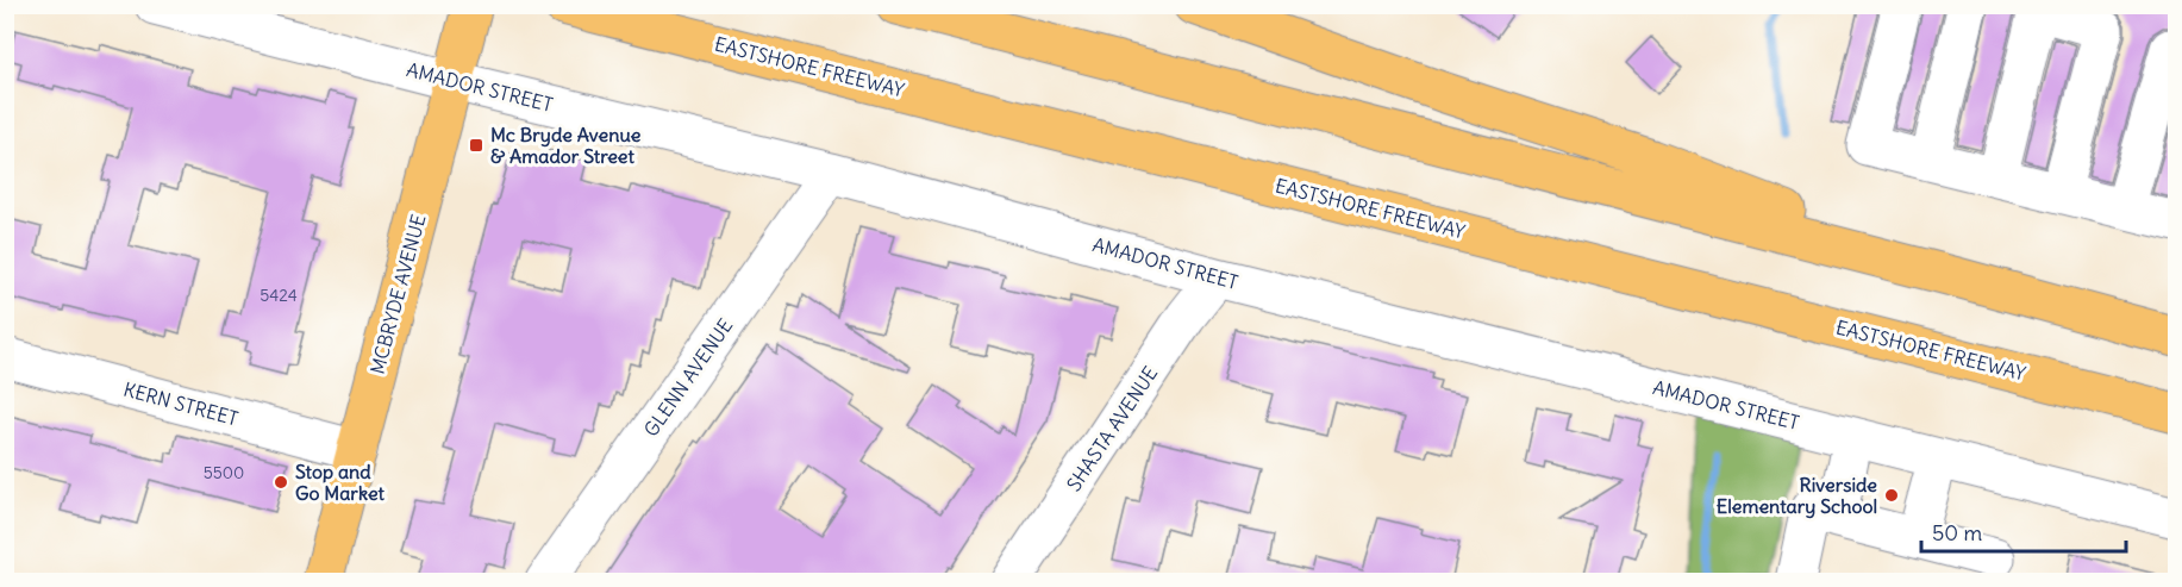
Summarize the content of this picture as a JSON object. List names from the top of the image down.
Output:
{
  "streets": {
    "main road": ["EASTSHORE FREEWAY", "MCBRYDE AVENUE"],
    "street": [
      "AMADOR STREET",
      "GLENN AVENUE",
      "KERN STREET",
      "SHASTA AVENUE"
    ]
  },
  "crossings": [
    ["AMADOR STREET", "MCBRYDE AVENUE"],
    ["AMADOR STREET", "GLENN AVENUE"],
    ["AMADOR STREET", "SHASTA AVENUE"],
    ["MCBRYDE AVENUE", "KERN STREET"]
  ],
  "places": {
    "transit": ["Mc Bryde Avenue & Amador Street"],
    "other": ["Stop and Go Market", "Riverside Elementary School"]
  },
  "house_numbers": ["5424", "5500"],
  "scale_bar": "50 m"
}
